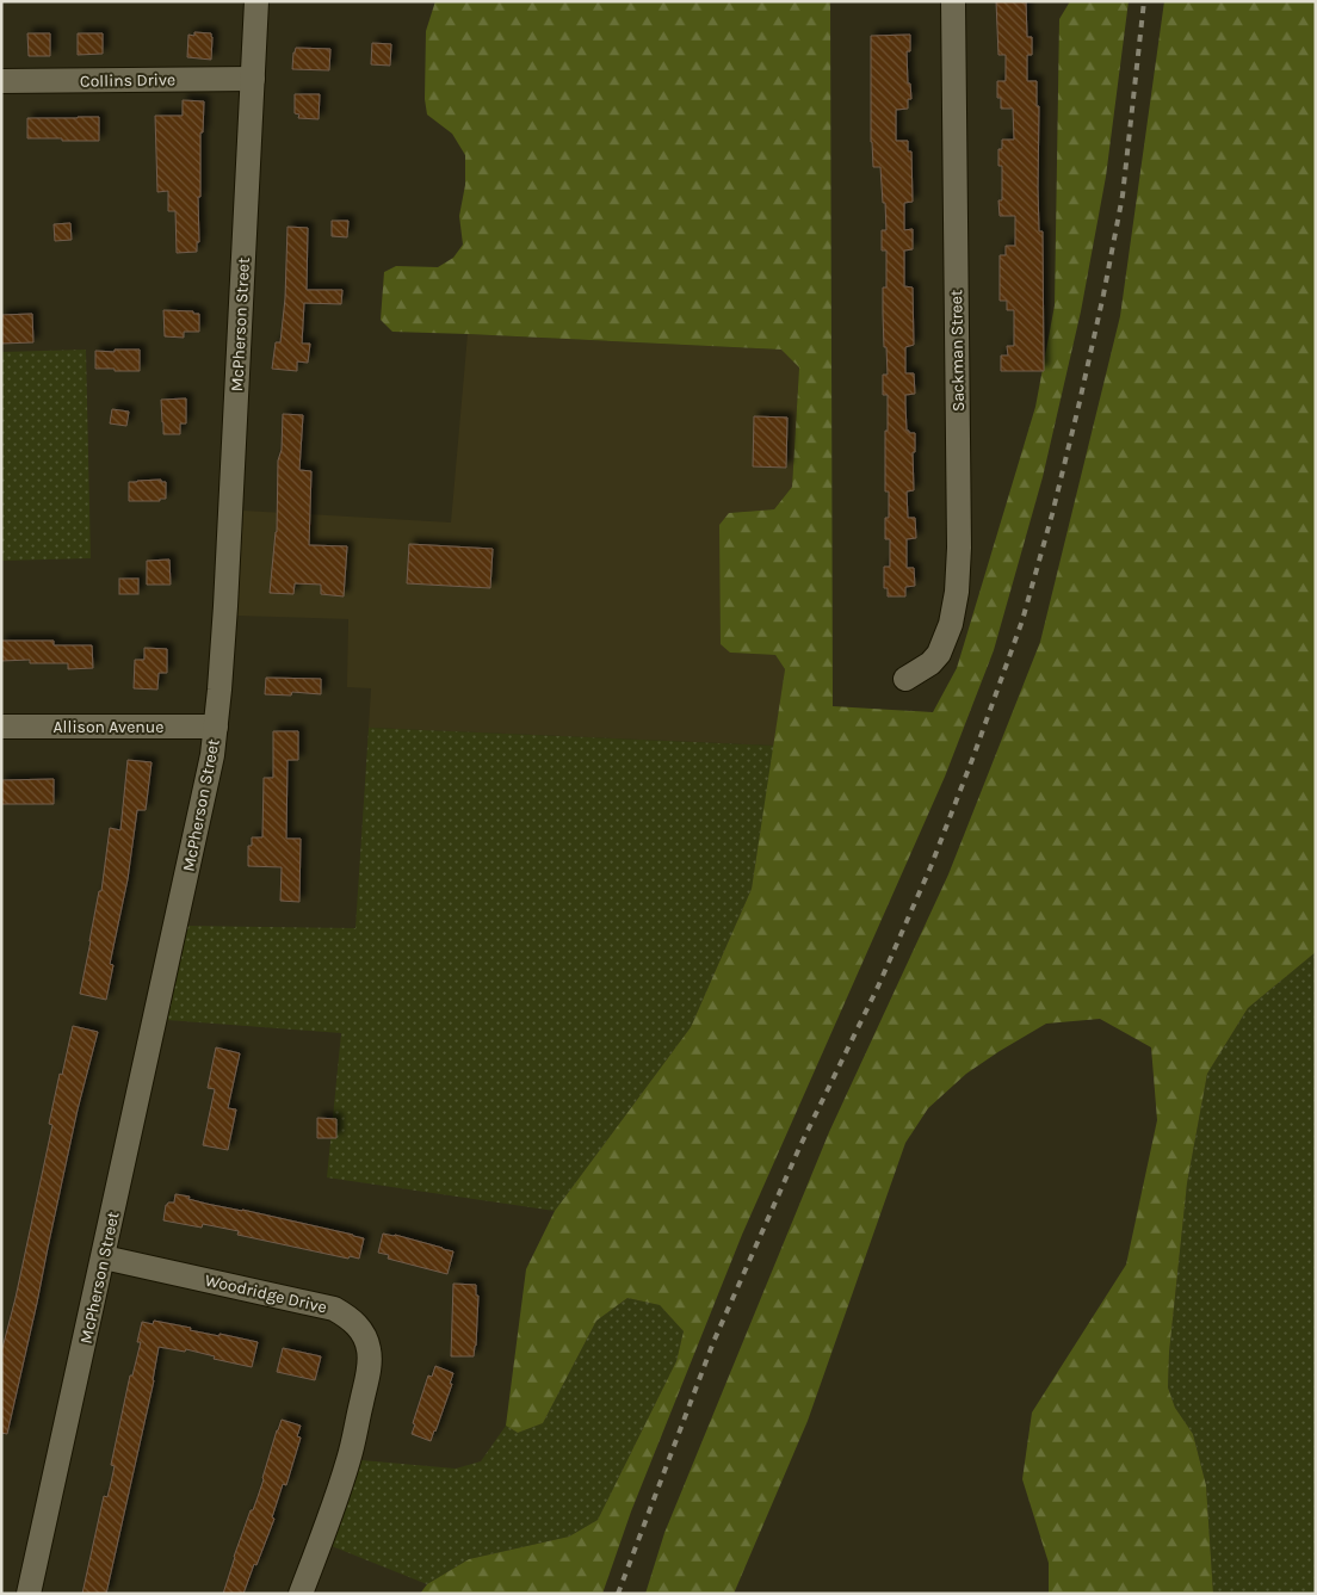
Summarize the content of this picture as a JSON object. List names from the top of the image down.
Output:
{
  "streets": {
    "street": [
      "Collins Drive",
      "McPherson Street",
      "Sackman Street",
      "Allison Avenue",
      "Woodridge Drive"
    ]
  },
  "crossings": [
    ["Collins Drive", "McPherson Street"],
    ["McPherson Street", "Allison Avenue"],
    ["McPherson Street", "Woodridge Drive"]
  ]
}
